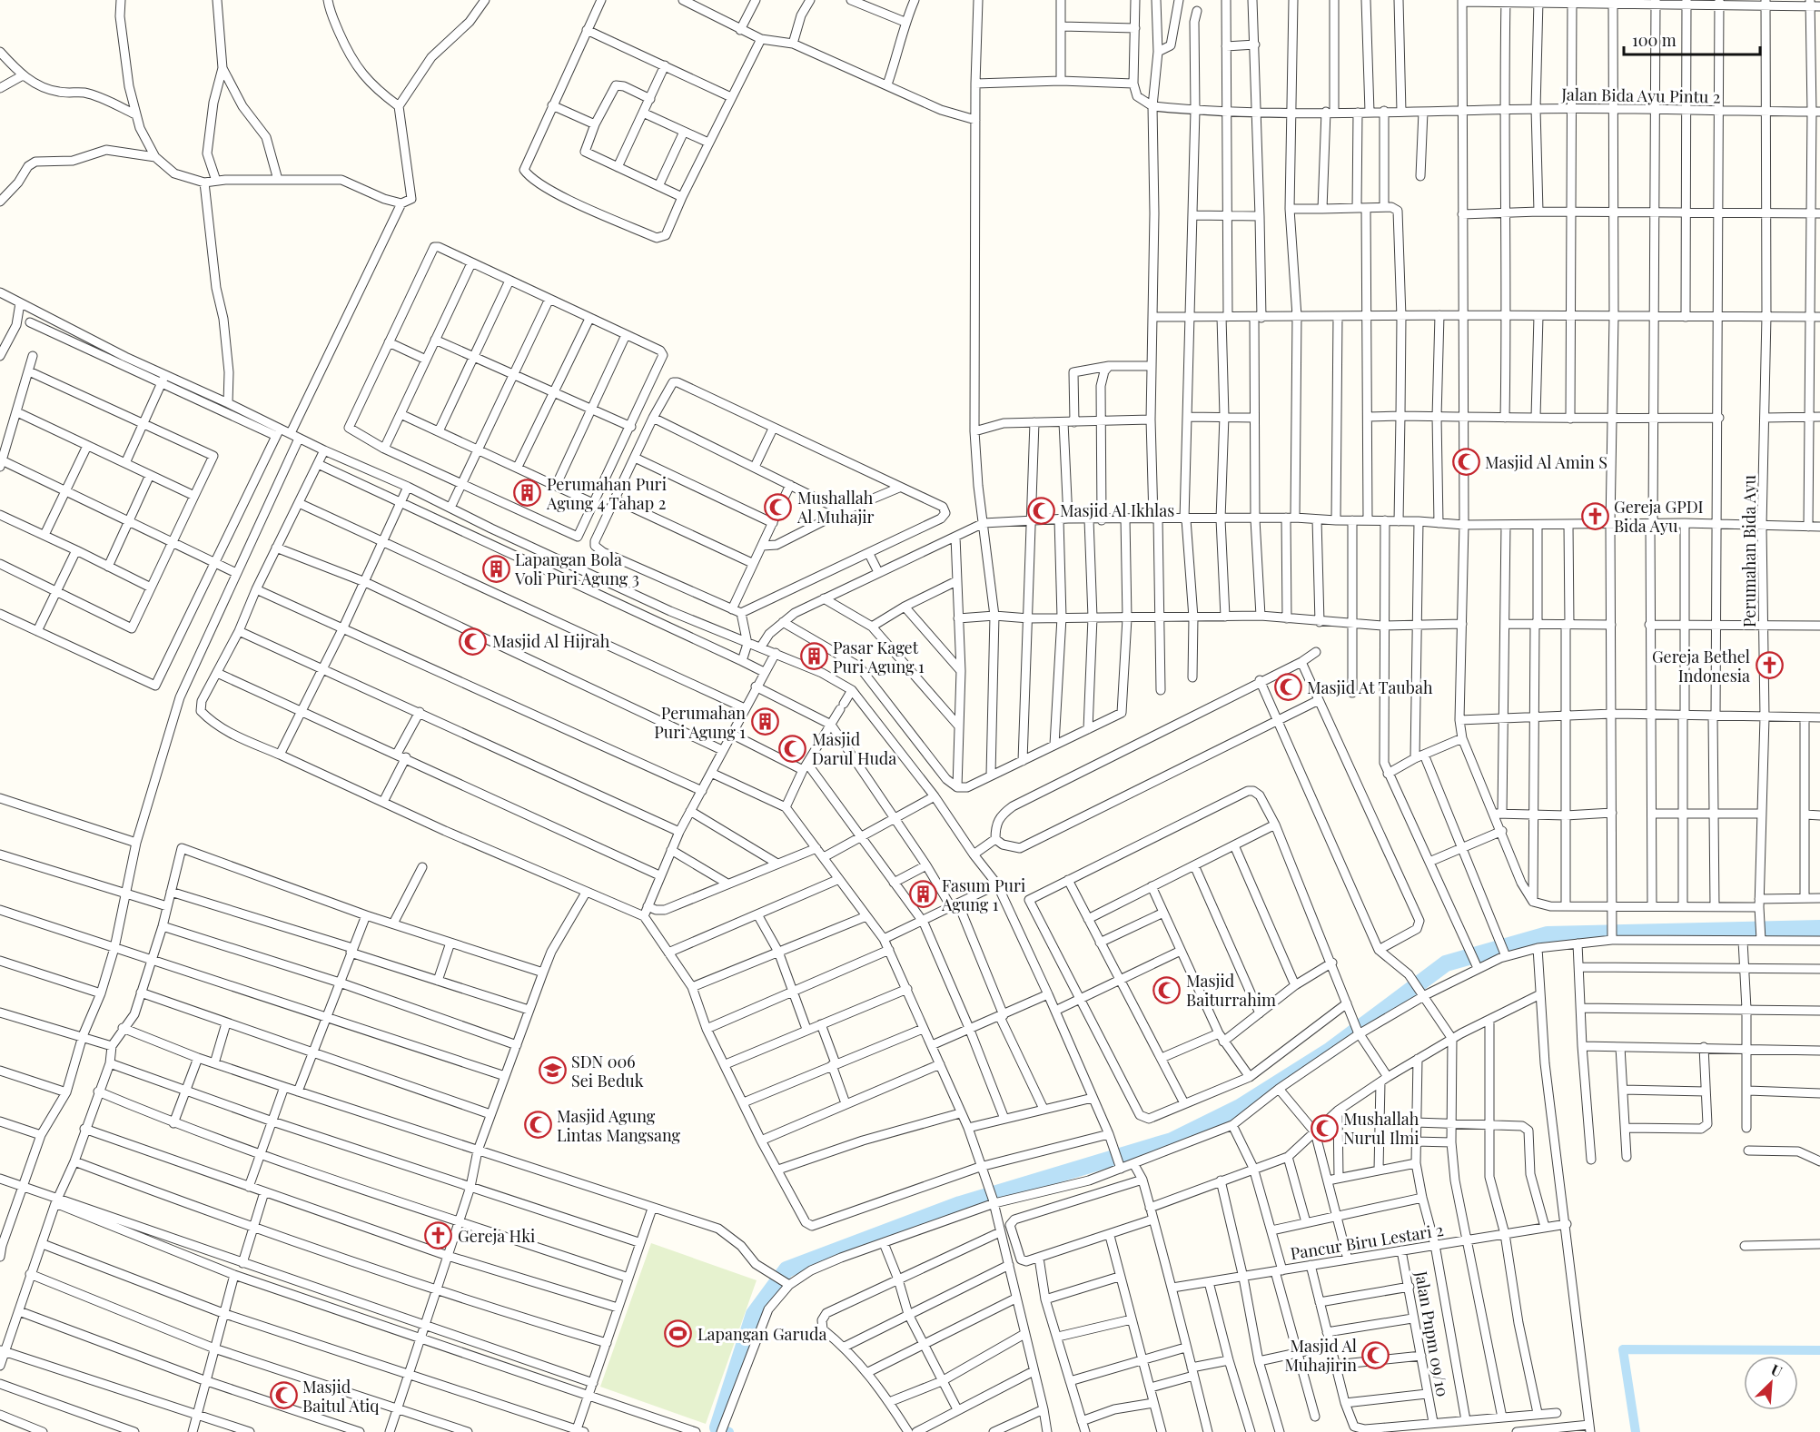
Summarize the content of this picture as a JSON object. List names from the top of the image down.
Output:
{
  "streets": {
    "street": [
      "Jalan Bida Ayu Pintu 2",
      "Perumahan Bida Ayu",
      "Pancur Biru Lestari 2",
      "Jalan Pnpm 09/10"
    ]
  },
  "crossings": [
    ["Jalan Bida Ayu Pintu 2", "Perumahan Bida Ayu"],
    ["Pancur Biru Lestari 2", "Jalan Pnpm 09/10"]
  ],
  "places": {
    "mosque": [
      "Masjid Al Amin S",
      "Mushallah Al Muhajir",
      "Masjid Al Ikhlas",
      "Masjid Al Hijrah",
      "Masjid At Taubah",
      "Masjid Darul Huda",
      "Masjid Baiturrahim",
      "Masjid Agung Lintas Mangsang",
      "Mushallah Nurul Ilmi",
      "Masjid Al Muhajirin",
      "Masjid Baitul Atiq"
    ],
    "building": [
      "Perumahan Puri Agung 4 Tahap 2",
      "Lapangan Bola Voli Puri Agung 3",
      "Pasar Kaget Puri Agung 1",
      "Perumahan Puri Agung 1",
      "Fasum Puri Agung 1"
    ],
    "church": ["Gereja GPDI Bida Ayu", "Gereja Bethel Indonesia", "Gereja Hki"],
    "school or university": ["SDN 006 Sei Beduk"],
    "sports": ["Lapangan Garuda"]
  },
  "scale_bar": "100 m",
  "north": "top right"
}
